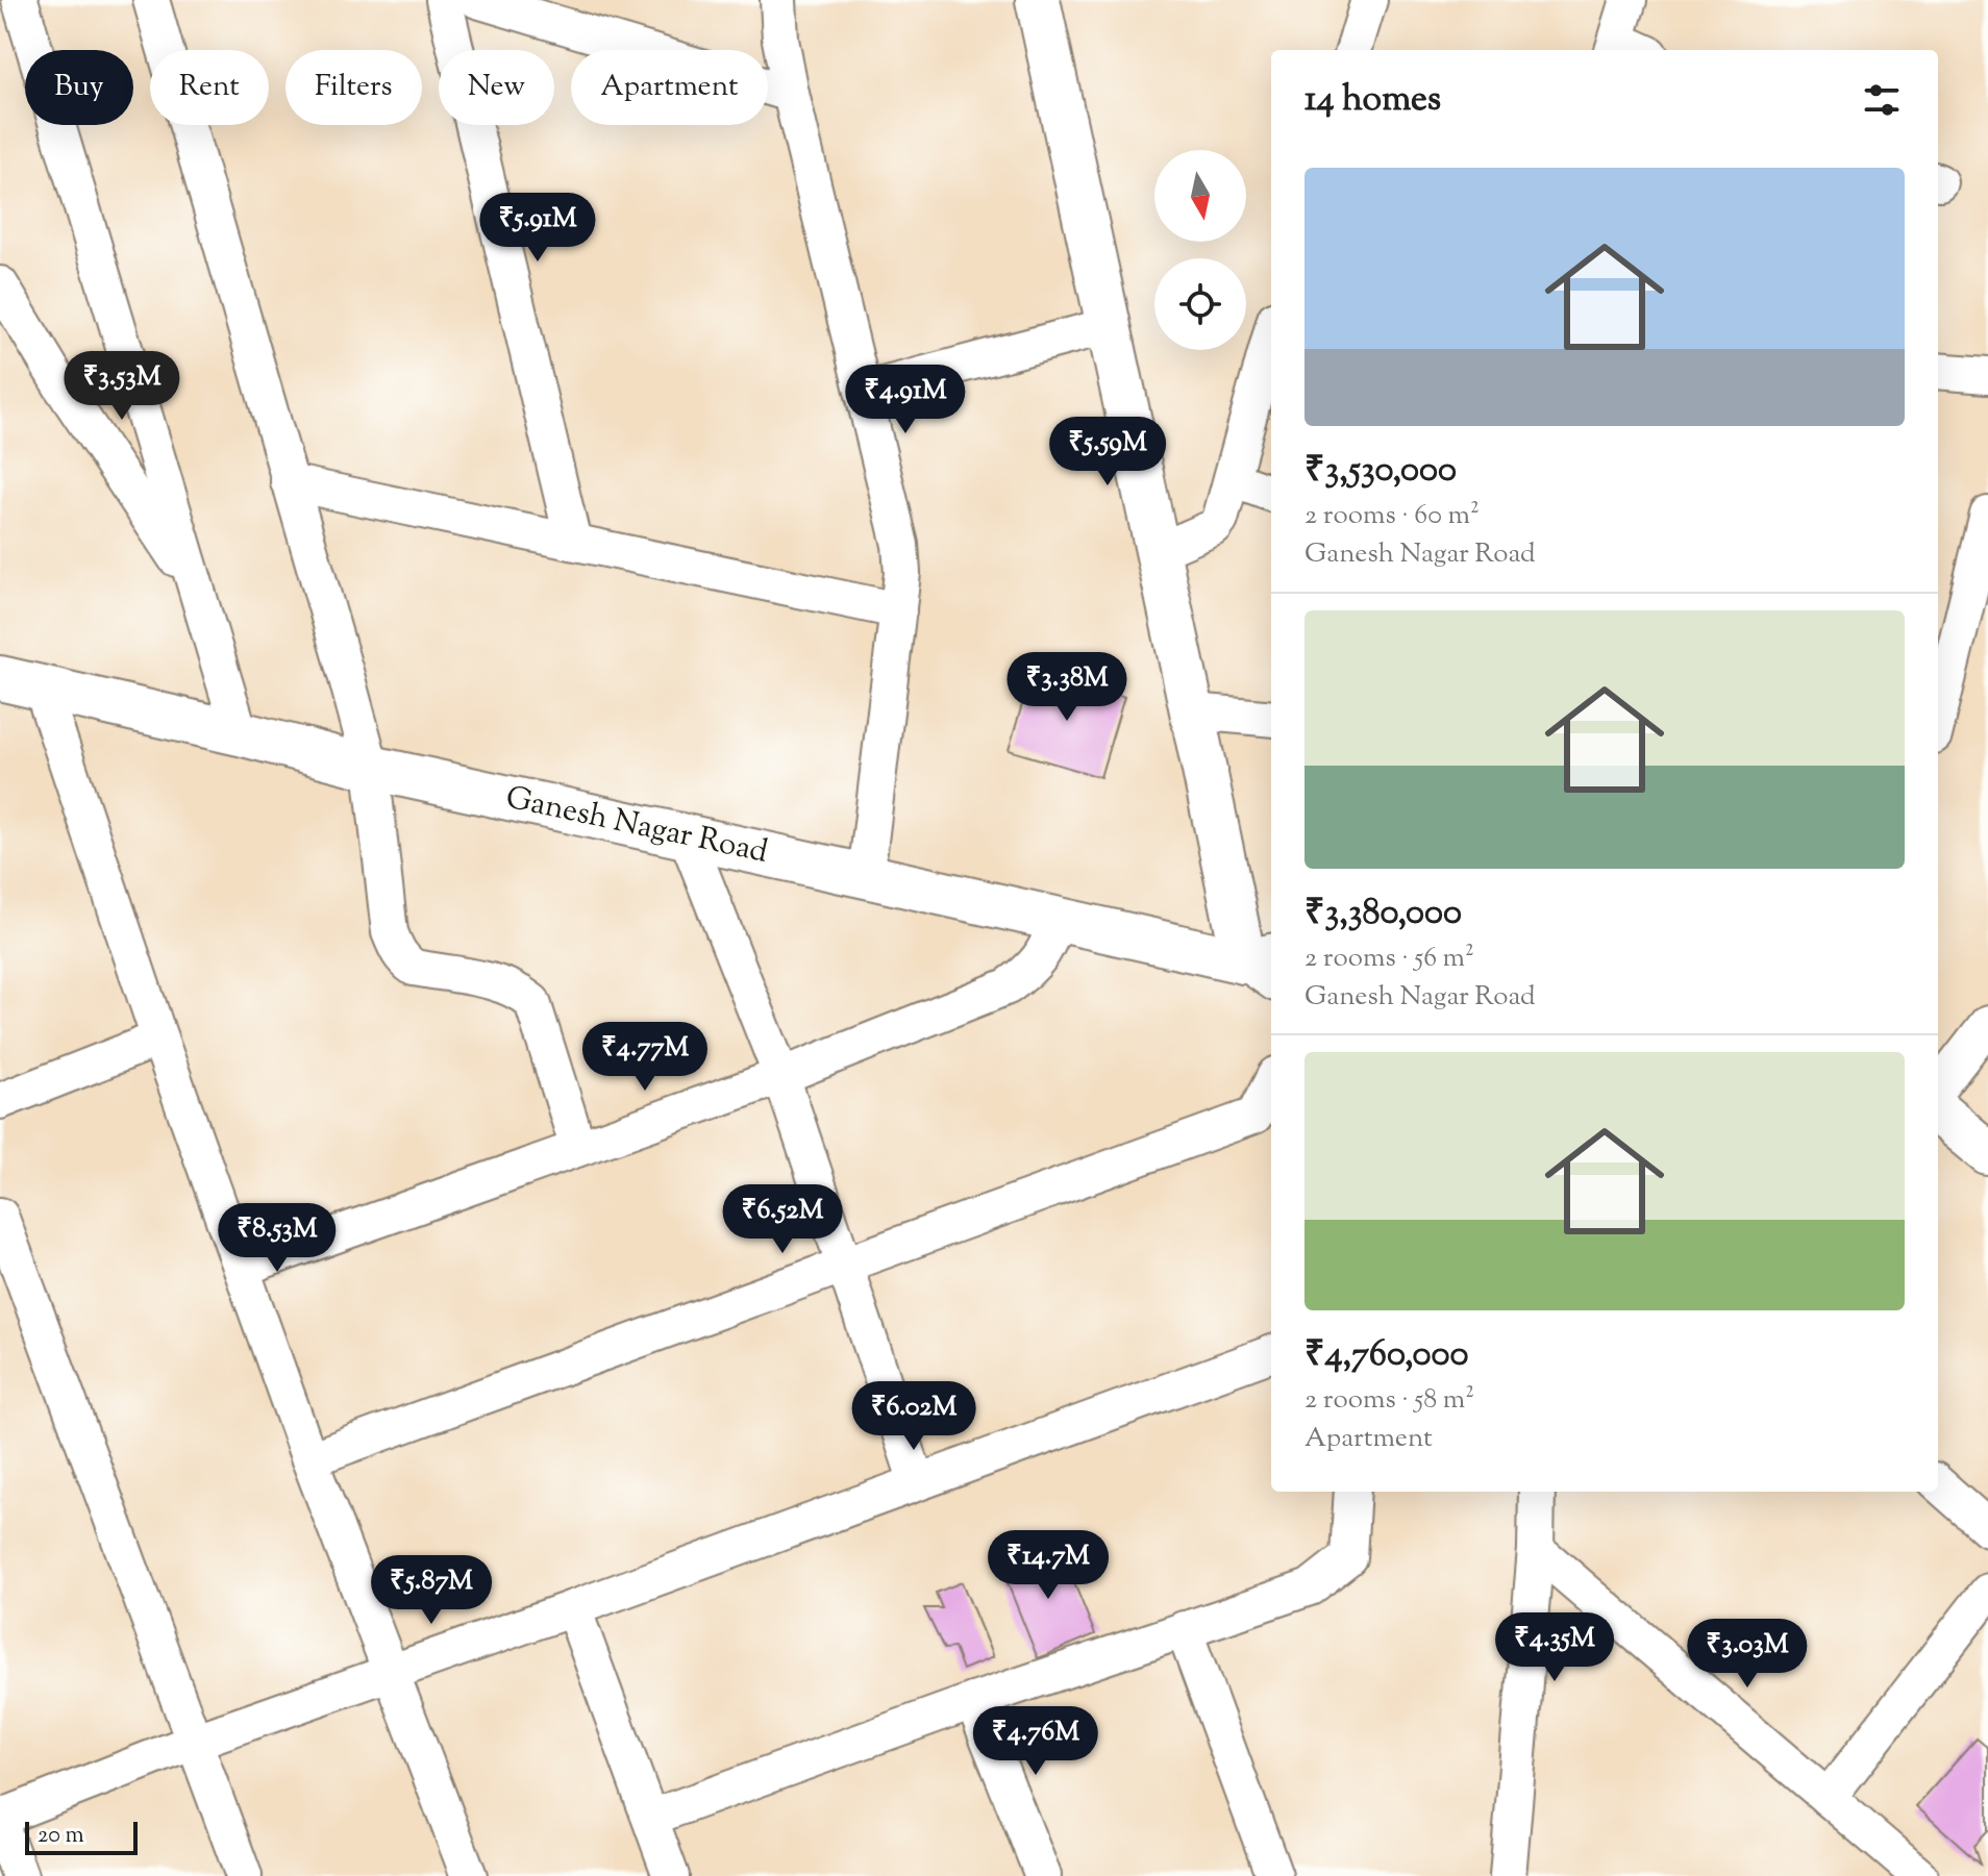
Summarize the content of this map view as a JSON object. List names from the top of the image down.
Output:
{
  "streets": {
    "street": ["Ganesh Nagar Road"]
  },
  "scale_bar": "20 m",
  "north": "bottom",
  "page": {
    "chip": [
      "Buy",
      "Rent",
      "Filters",
      "New",
      "Apartment"
    ],
    "heading": "14 homes",
    "list": [
      {
        "name": "₹3,530,000",
        "note": "2 rooms · 60 m² · Ganesh Nagar Road"
      },
      {
        "name": "₹3,380,000",
        "note": "2 rooms · 56 m² · Ganesh Nagar Road"
      },
      {
        "name": "₹4,760,000",
        "note": "2 rooms · 58 m² · Apartment"
      }
    ],
    "price": [
      "₹5.91M",
      "₹3.53M",
      "₹4.91M",
      "₹5.59M",
      "₹3.38M",
      "₹4.77M",
      "₹6.52M",
      "₹8.53M",
      "₹6.02M",
      "₹14.7M",
      "₹5.87M",
      "₹4.35M",
      "₹3.03M",
      "₹4.76M"
    ],
    "scale": "20 m"
  }
}
